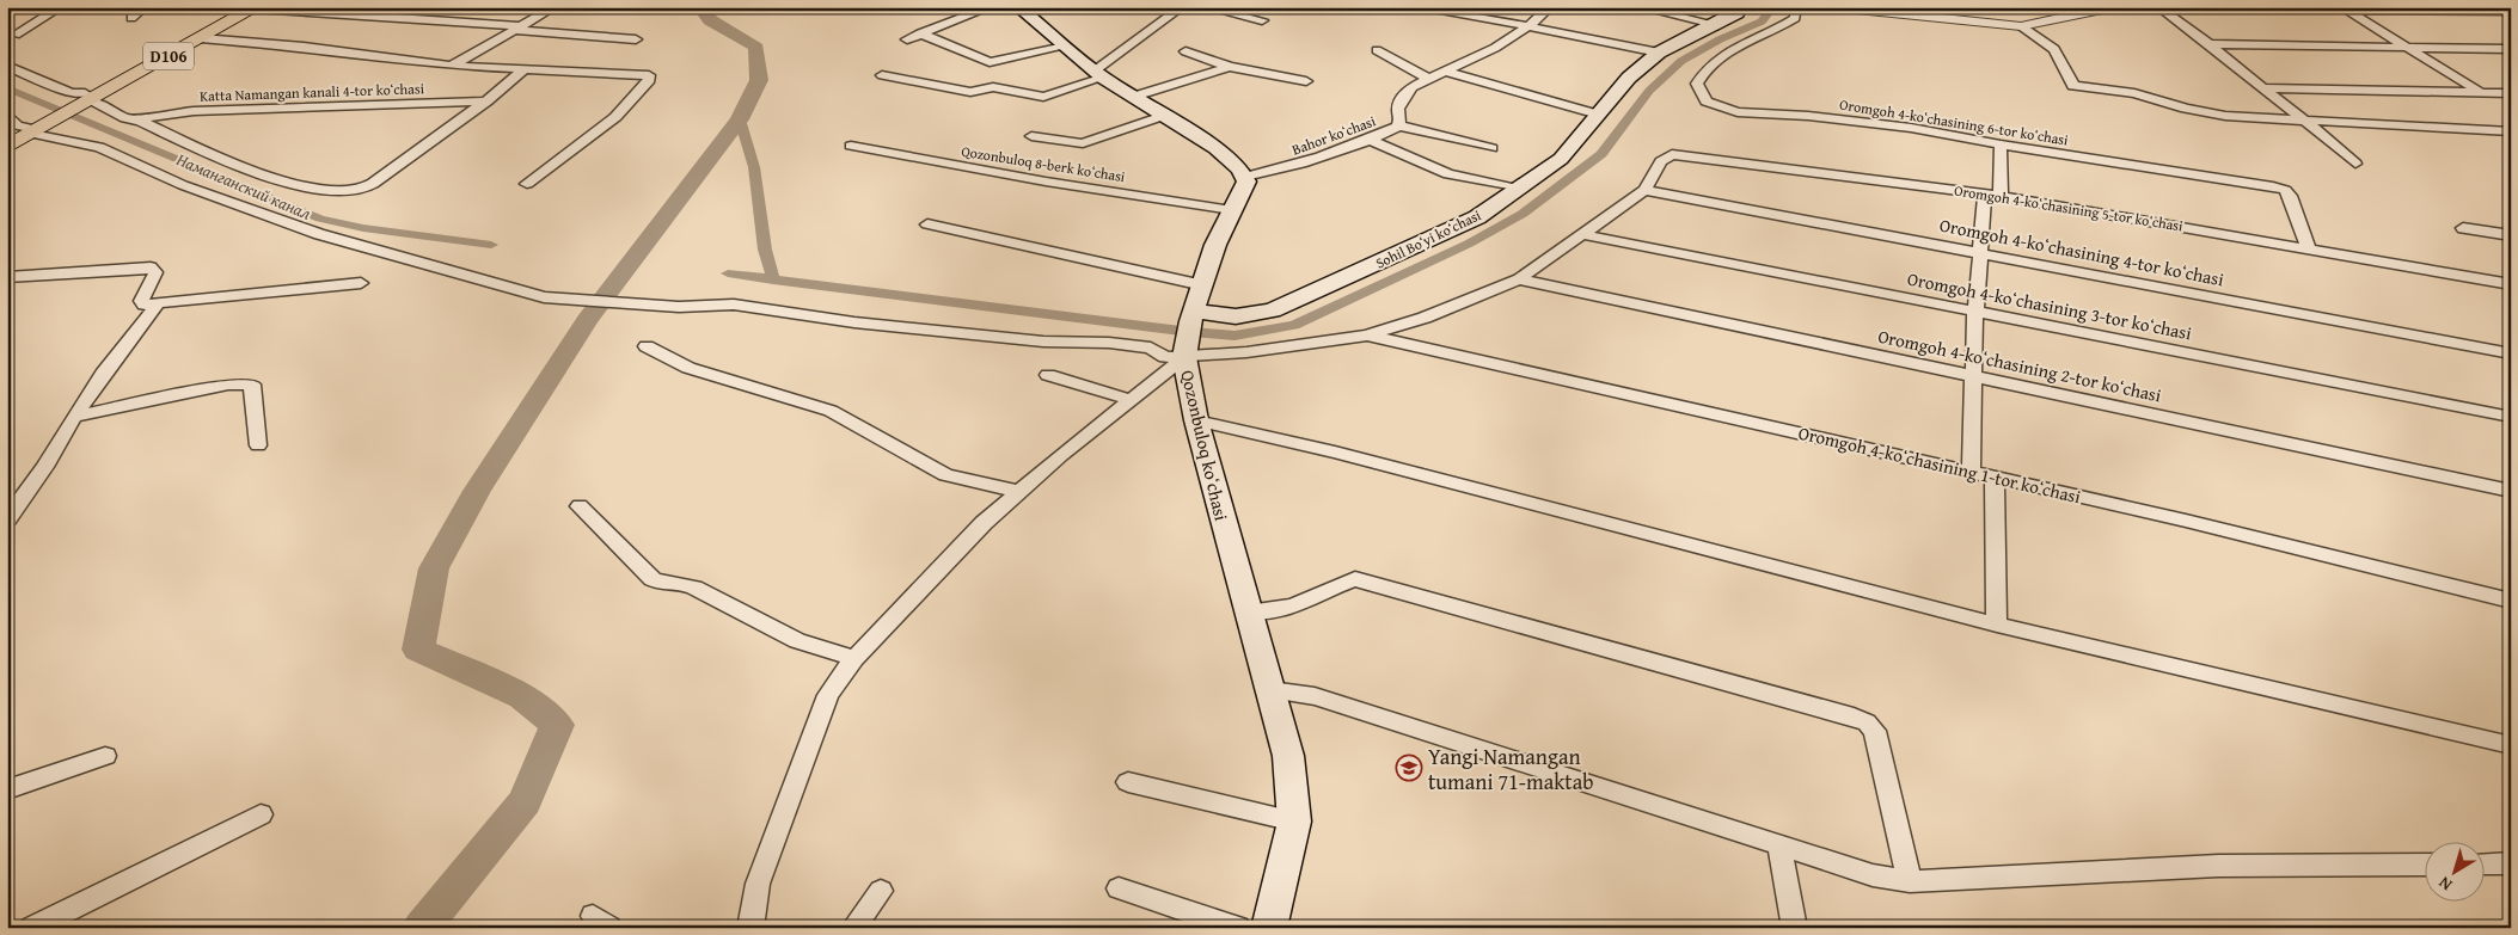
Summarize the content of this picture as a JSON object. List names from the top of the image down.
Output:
{
  "streets": {
    "main road": ["D106", "Sohil Boʻyi koʻchasi", "Qozonbuloq koʻchasi"],
    "street": [
      "Katta Namangan kanali 4-tor koʻchasi",
      "Oromgoh 4-koʻchasining 6-tor koʻchasi",
      "Bahor koʻchasi",
      "Qozonbuloq 8-berk koʻchasi",
      "Oromgoh 4-koʻchasining 5-tor koʻchasi",
      "Oromgoh 4-koʻchasining 4-tor koʻchasi",
      "Oromgoh 4-koʻchasining 3-tor koʻchasi",
      "Oromgoh 4-koʻchasining 2-tor koʻchasi",
      "Oromgoh 4-koʻchasining 1-tor koʻchasi"
    ]
  },
  "crossings": [
    ["Oromgoh 4-koʻchasining 6-tor koʻchasi", "Oromgoh 4-koʻchasining 5-tor koʻchasi"],
    ["Oromgoh 4-koʻchasining 5-tor koʻchasi", "Oromgoh 4-koʻchasining 4-tor koʻchasi"],
    ["Sohil Boʻyi koʻchasi", "Qozonbuloq koʻchasi"]
  ],
  "water": ["Наманганский канал"],
  "places": {
    "school or university": ["Yangi Namangan tumani 71-maktab"]
  },
  "north": "bottom left"
}
